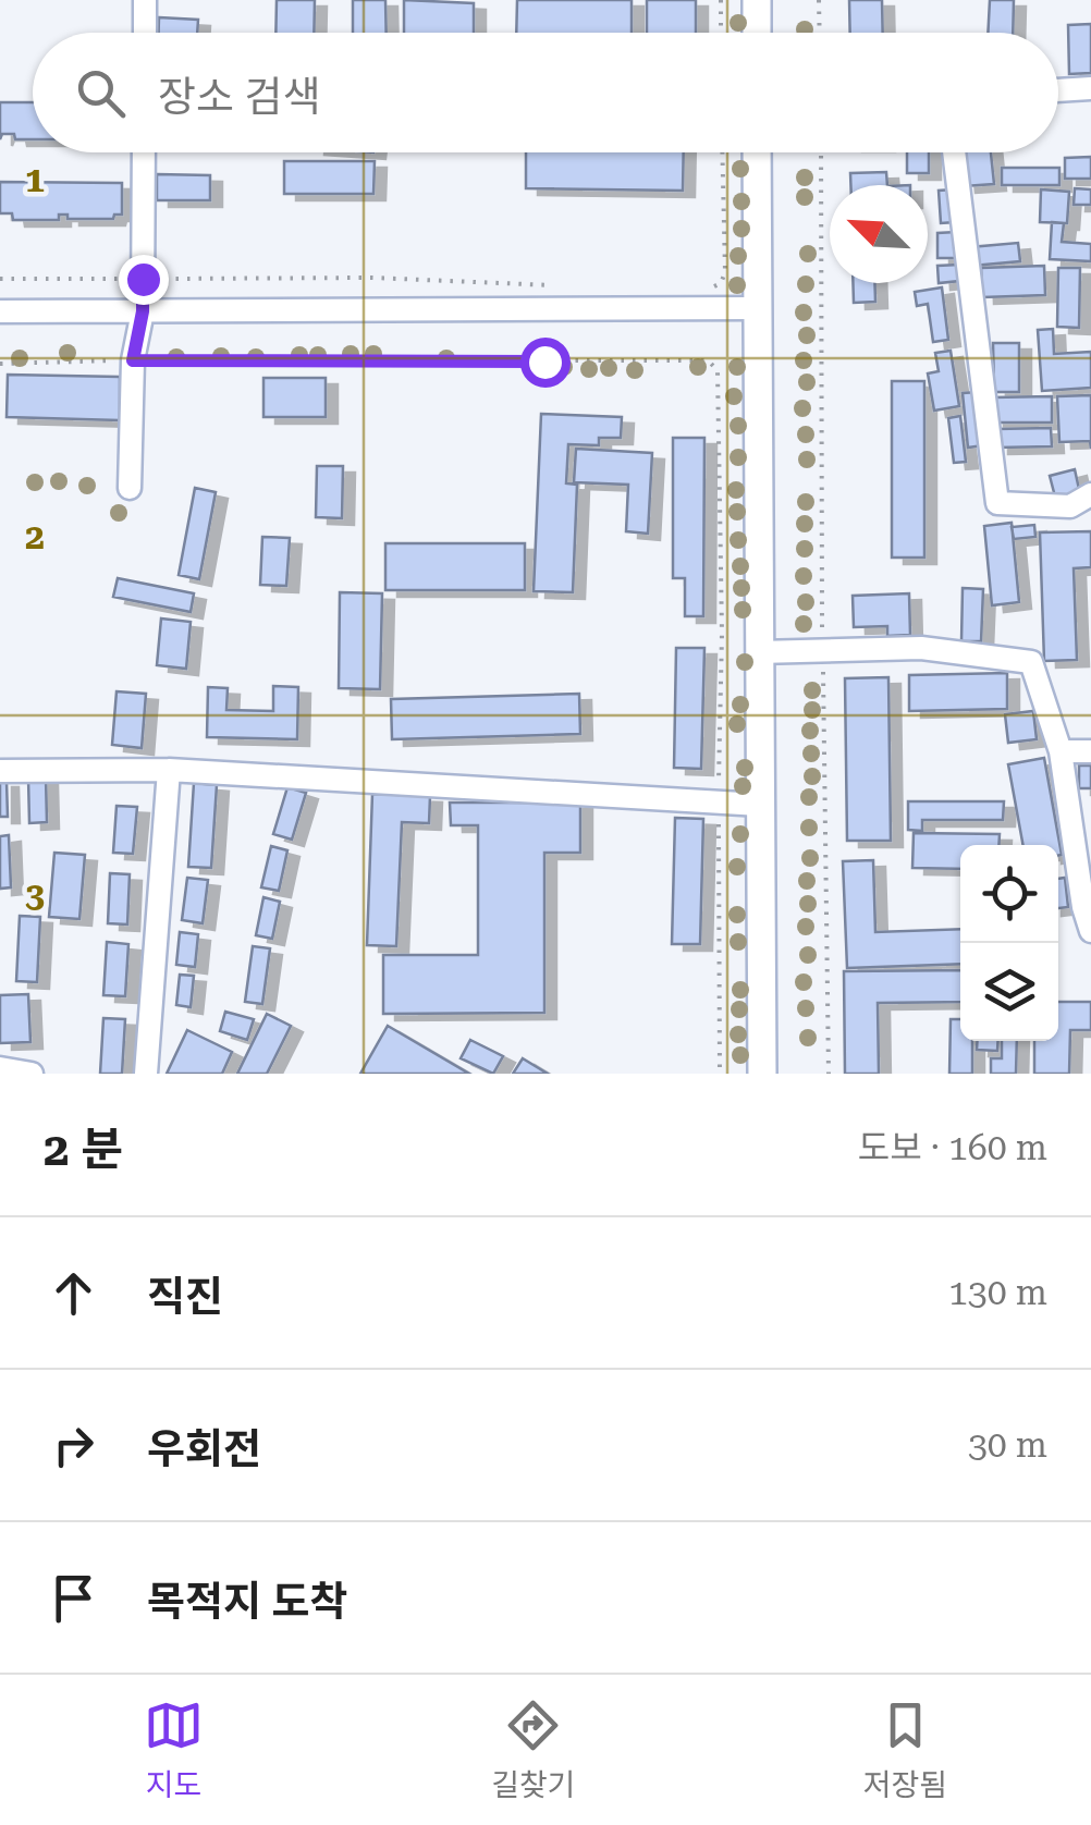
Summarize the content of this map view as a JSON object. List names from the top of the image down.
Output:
{
  "north": "top left",
  "page": {
    "search": "장소 검색",
    "heading": ["2 분", "도보 · 160 m"],
    "list": [
      ["직진", "130 m"],
      ["우회전", "30 m"],
      "목적지 도착"
    ],
    "nav": ["지도", "길찾기", "저장됨"]
  },
  "grid": {
    "rows": ["1", "2", "3"]
  }
}
